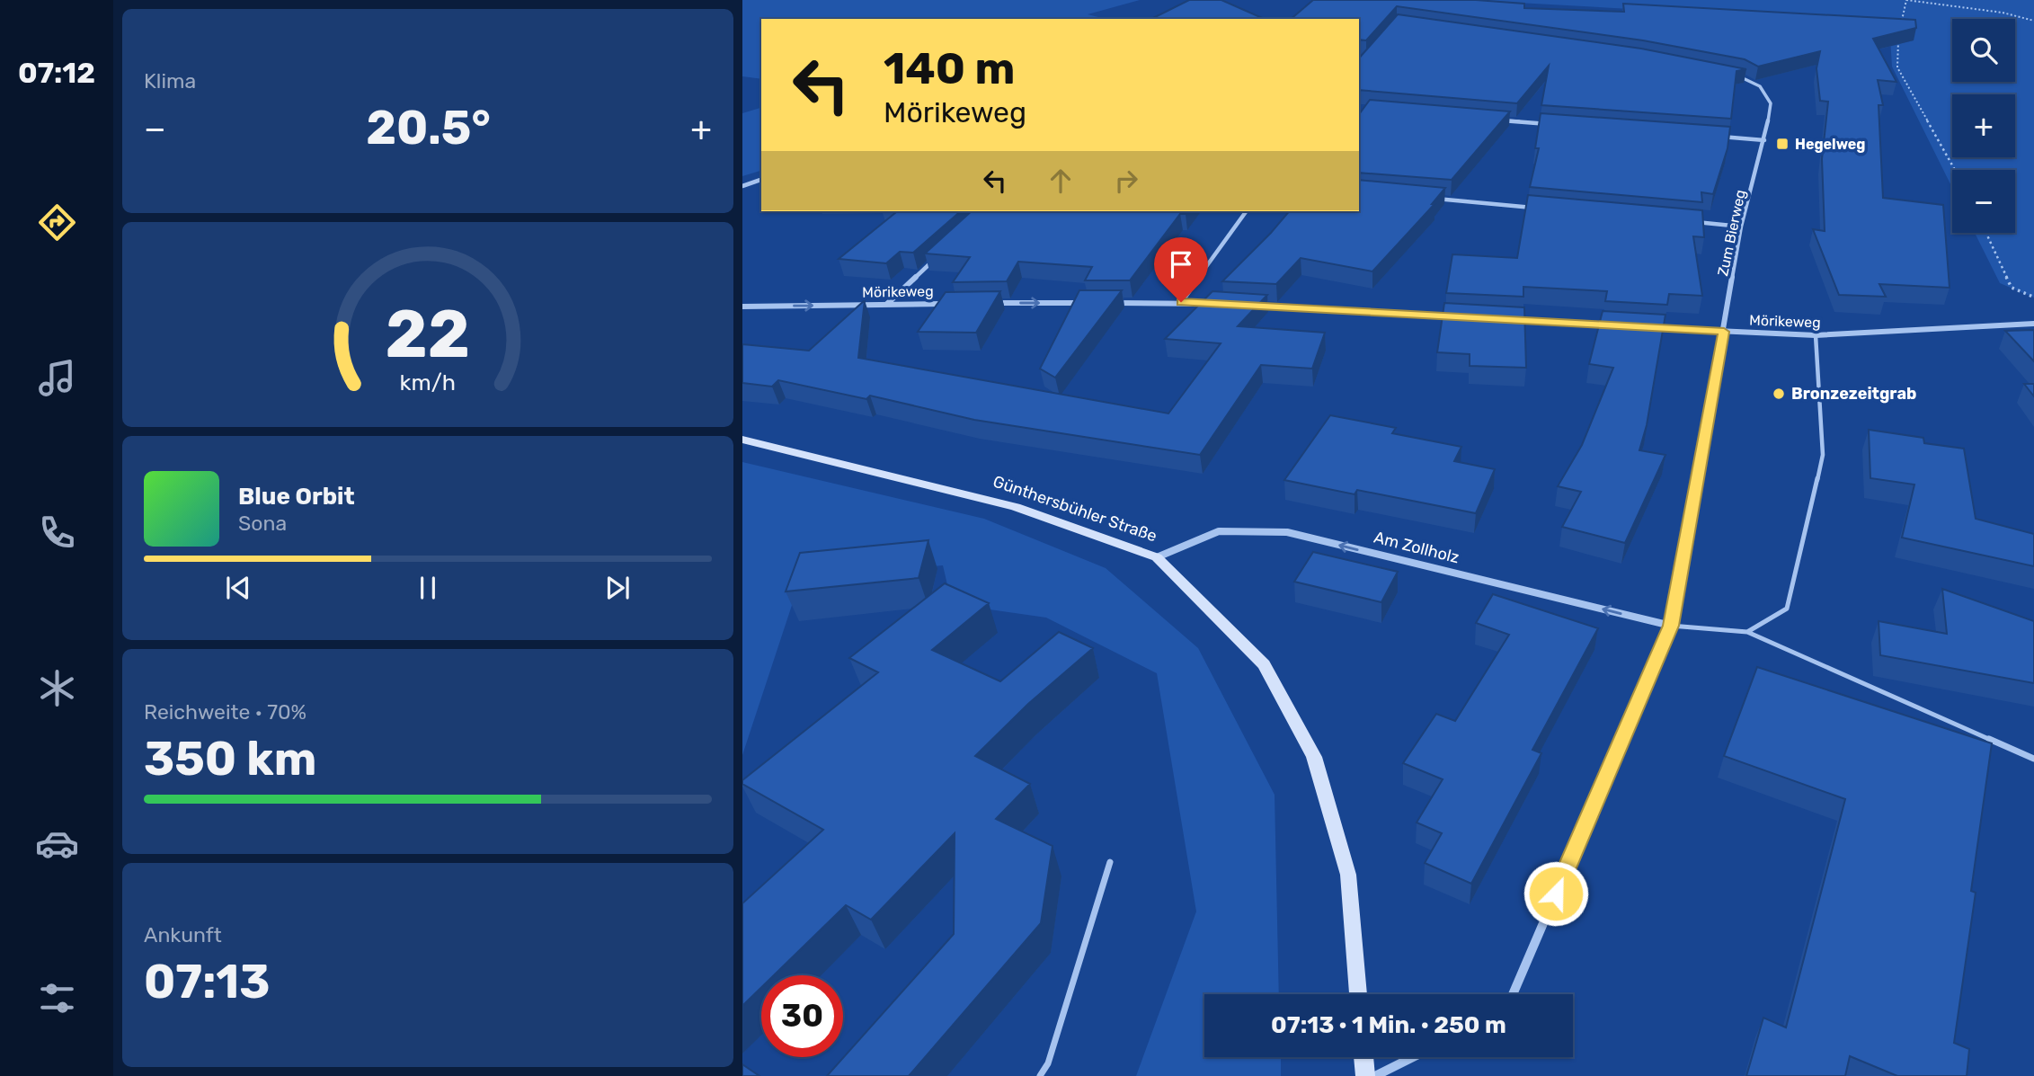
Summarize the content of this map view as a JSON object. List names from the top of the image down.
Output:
{
  "streets": {
    "street": [
      "Zum Bierweg",
      "Mörikeweg",
      "Günthersbühler Straße",
      "Am Zollholz"
    ]
  },
  "crossings": [
    ["Zum Bierweg", "Mörikeweg"],
    ["Günthersbühler Straße", "Am Zollholz"]
  ],
  "one_way": ["Am Zollholz"],
  "places": {
    "transit": ["Hegelweg"],
    "other": ["Bronzezeitgrab"]
  },
  "page": {
    "tabs": "07:12",
    "tile": [
      "Klima",
      ["Reichweite · 70%", "350 km"],
      ["Ankunft", "07:13"]
    ],
    "map_buttons": ["+", "−"],
    "turn": ["140 m", "Mörikeweg"],
    "heat": ["−", "20.5°", "+"],
    "song": ["Blue Orbit", "Sona"],
    "limit": "30",
    "trip": "07:13 · 1 Min. · 250 m",
    "gauge": ["22", "km/h"]
  }
}
